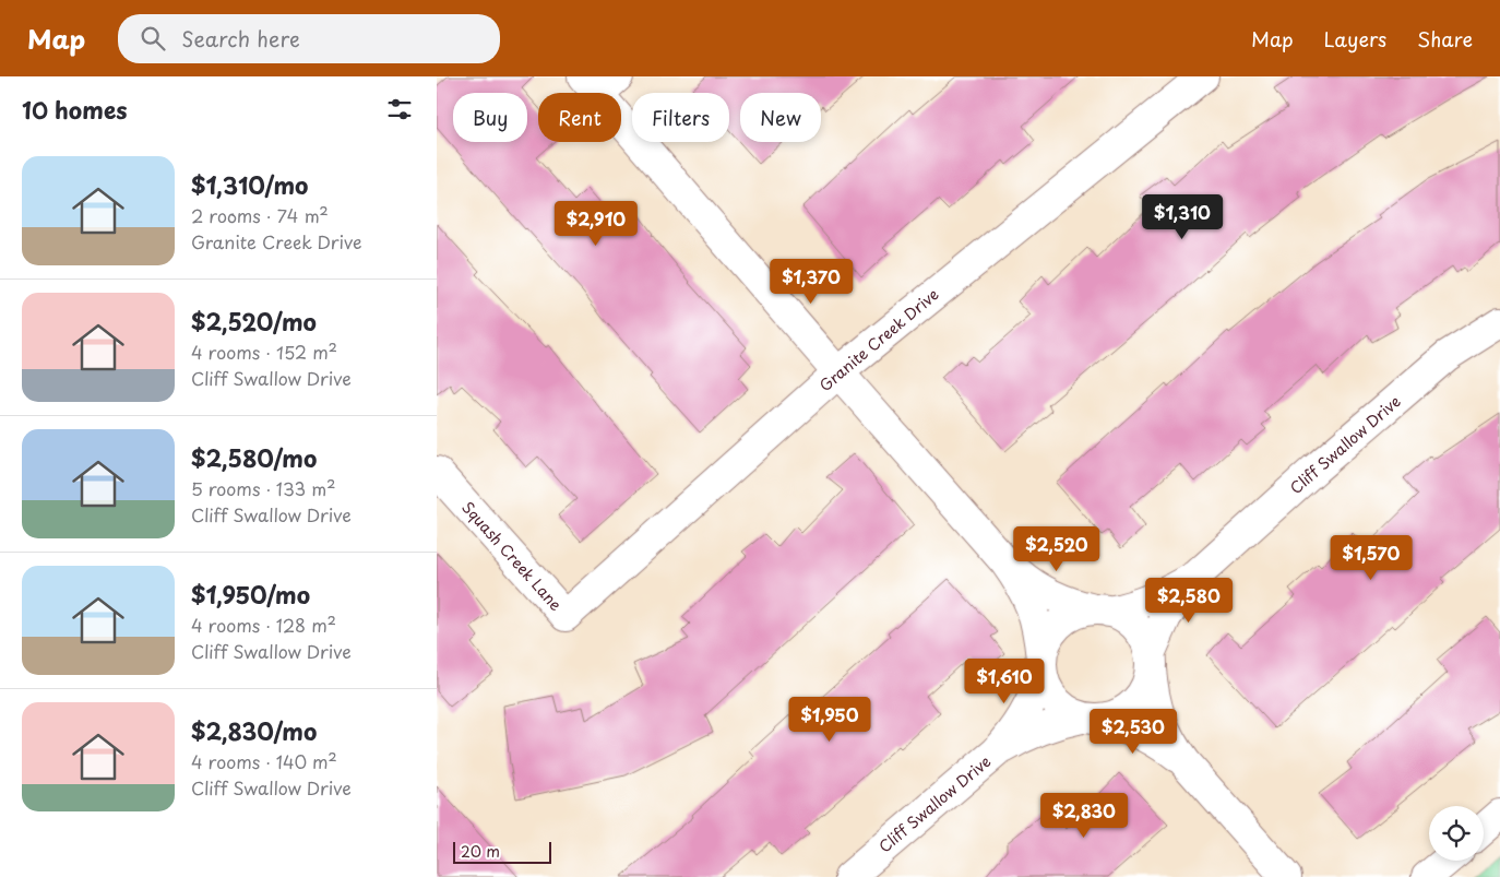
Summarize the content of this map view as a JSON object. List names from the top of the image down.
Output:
{
  "streets": {
    "street": ["Granite Creek Drive", "Cliff Swallow Drive", "Squash Creek Lane"]
  },
  "crossings": [
    ["Granite Creek Drive", "Squash Creek Lane"]
  ],
  "scale_bar": "20 m",
  "page": {
    "header": "Map",
    "search": "Search here",
    "nav": ["Map", "Layers", "Share"],
    "heading": "10 homes",
    "chip": [
      "Buy",
      "Rent",
      "Filters",
      "New"
    ],
    "list": [
      {
        "name": "$1,310/mo",
        "note": "2 rooms · 74 m² · Granite Creek Drive"
      },
      {
        "name": "$2,520/mo",
        "note": "4 rooms · 152 m² · Cliff Swallow Drive"
      },
      {
        "name": "$2,580/mo",
        "note": "5 rooms · 133 m² · Cliff Swallow Drive"
      },
      {
        "name": "$1,950/mo",
        "note": "4 rooms · 128 m² · Cliff Swallow Drive"
      },
      {
        "name": "$2,830/mo",
        "note": "4 rooms · 140 m² · Cliff Swallow Drive"
      }
    ],
    "price": [
      "$1,310",
      "$2,910",
      "$1,370",
      "$2,520",
      "$1,570",
      "$2,580",
      "$1,610",
      "$1,950",
      "$2,530",
      "$2,830"
    ],
    "scale": "20 m"
  }
}
